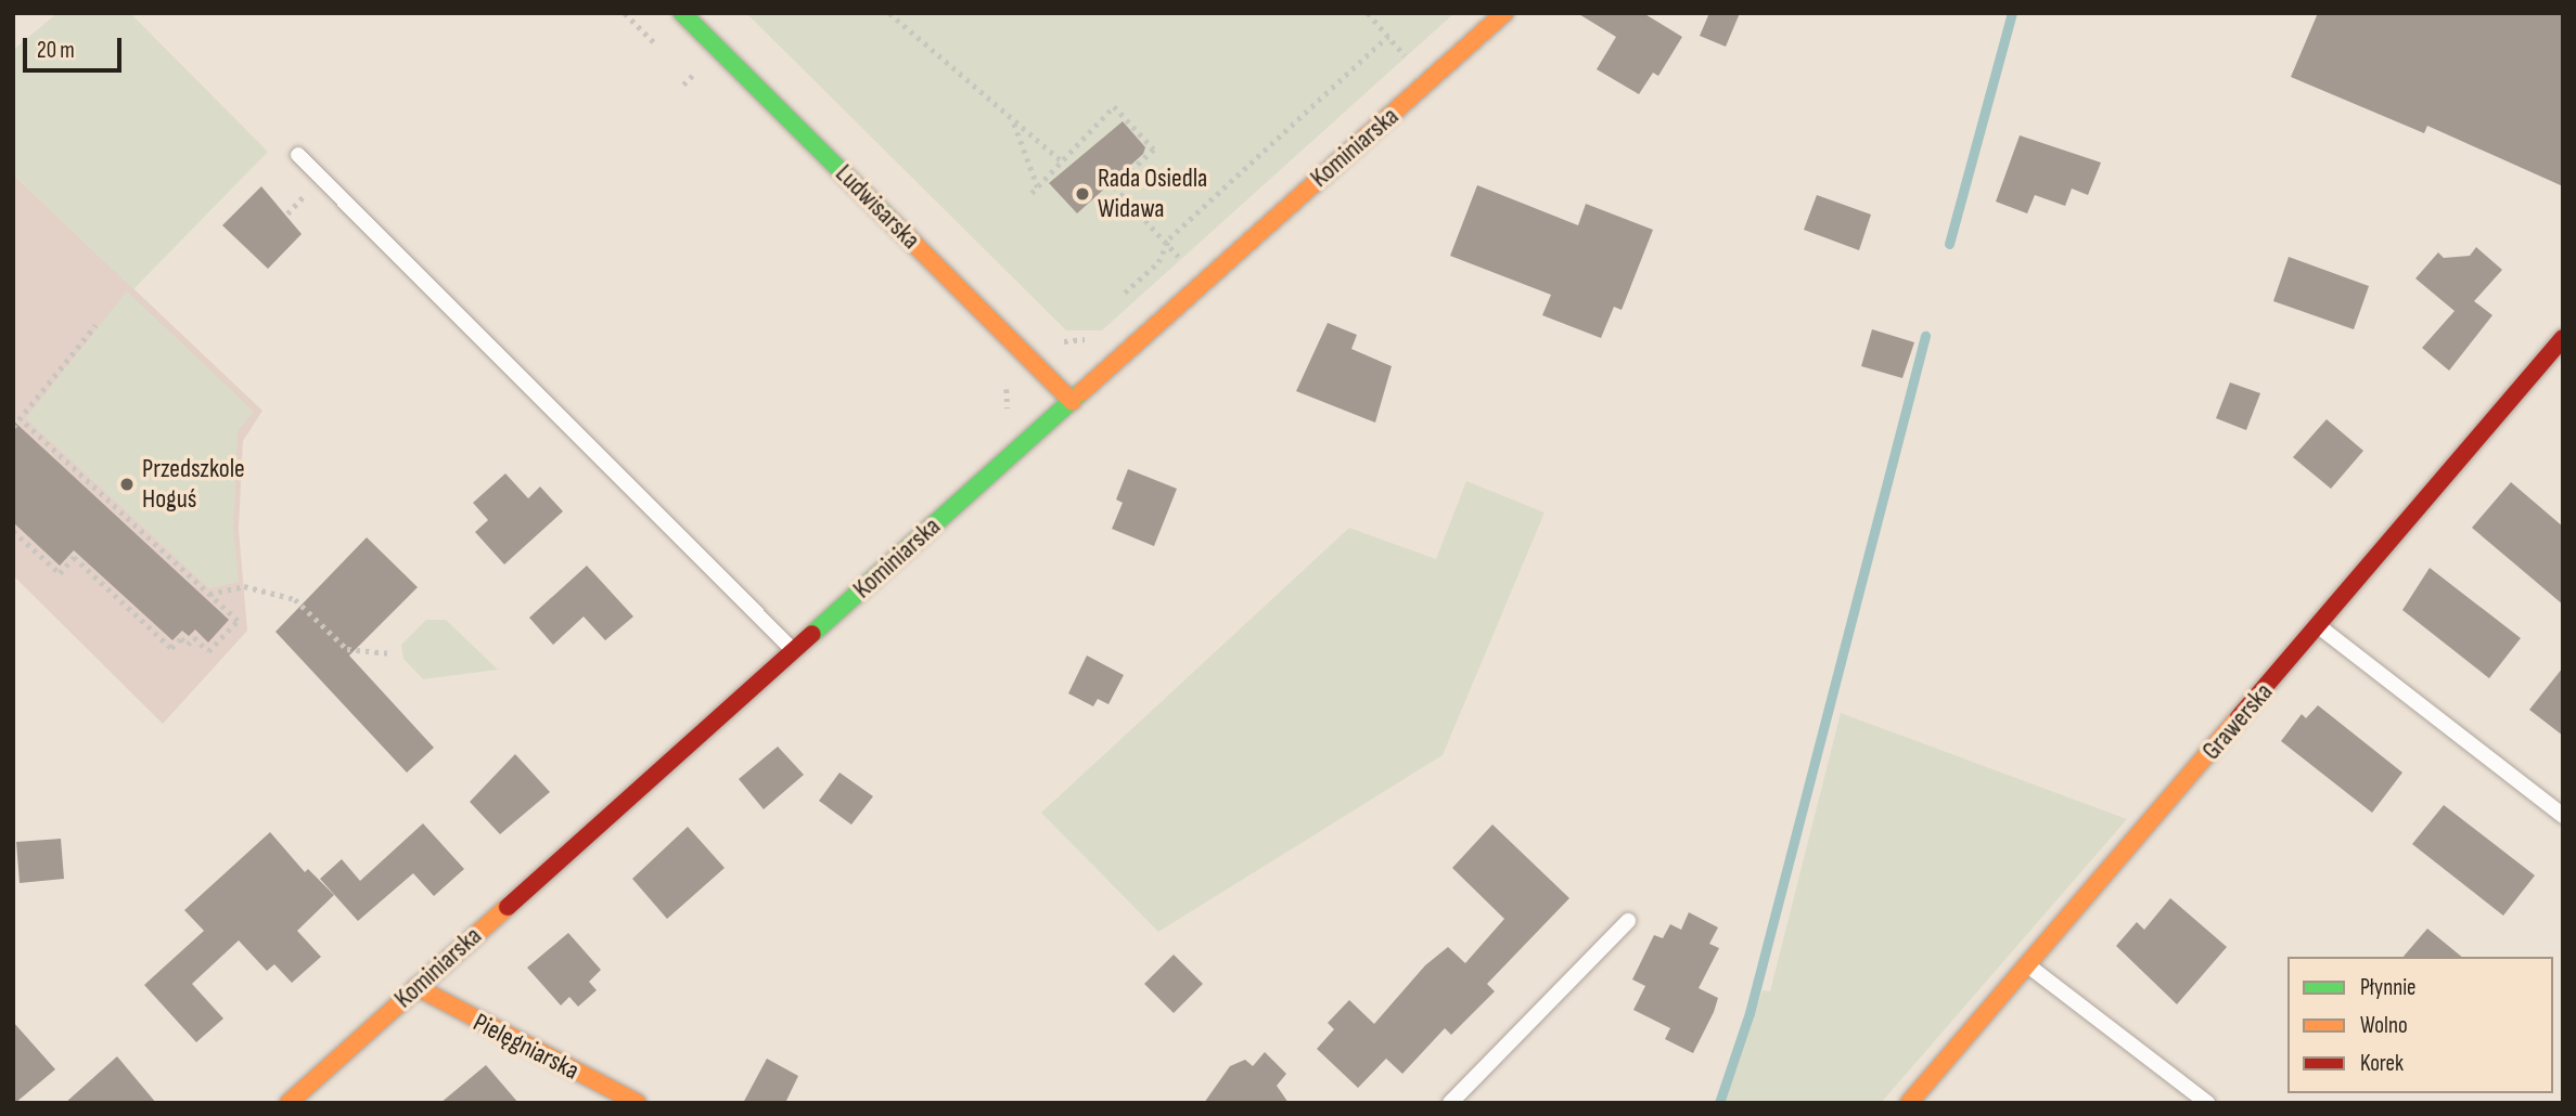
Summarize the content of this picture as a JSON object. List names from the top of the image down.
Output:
{
  "streets": {
    "street": [
      "Kominiarska",
      "Ludwisarska",
      "Grawerska",
      "Pielęgniarska"
    ]
  },
  "crossings": [
    ["Kominiarska", "Ludwisarska"],
    ["Kominiarska", "Pielęgniarska"]
  ],
  "places": ["Rada Osiedla Widawa", "Przedszkole Hoguś"],
  "legend": ["Płynnie", "Wolno", "Korek"],
  "scale_bar": "20 m"
}
